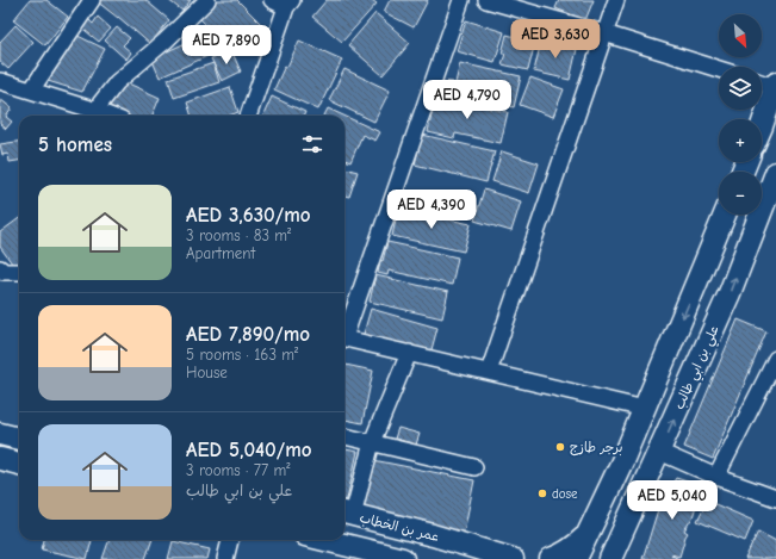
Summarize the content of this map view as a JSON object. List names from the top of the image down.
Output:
{
  "streets": {
    "main road": ["علي بن ابي طالب", "عمر بن الخطاب"]
  },
  "places": ["برجر طازج", "dose"],
  "north": "bottom right",
  "page": {
    "map_buttons": ["+", "−"],
    "price": [
      "AED 3,630",
      "AED 7,890",
      "AED 4,790",
      "AED 4,390",
      "AED 5,040"
    ],
    "heading": "5 homes",
    "list": [
      {
        "name": "AED 3,630/mo",
        "note": "3 rooms · 83 m² · Apartment"
      },
      {
        "name": "AED 7,890/mo",
        "note": "5 rooms · 163 m² · House"
      },
      {
        "name": "AED 5,040/mo",
        "note": "3 rooms · 77 m² · علي بن ابي طالب"
      }
    ]
  }
}
